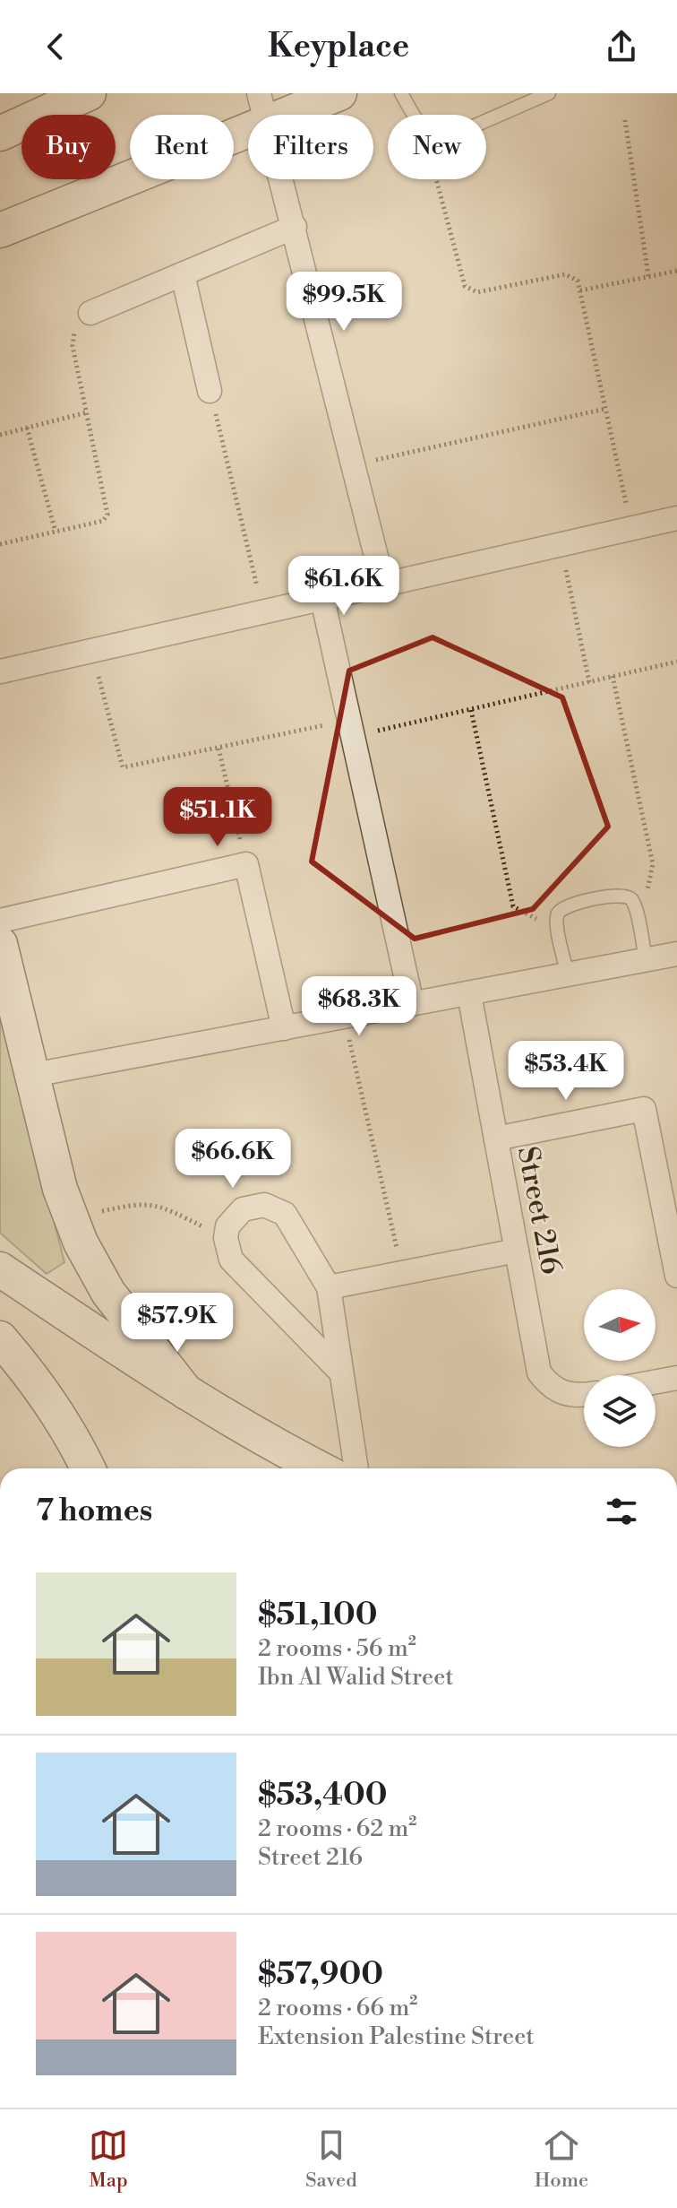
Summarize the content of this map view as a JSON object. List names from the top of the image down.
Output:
{
  "streets": {
    "street": ["Street 216"]
  },
  "north": "right",
  "page": {
    "header": "Keyplace",
    "chip": [
      "Buy",
      "Rent",
      "Filters",
      "New"
    ],
    "price": [
      "$99.5K",
      "$61.6K",
      "$51.1K",
      "$68.3K",
      "$53.4K",
      "$66.6K",
      "$57.9K"
    ],
    "heading": "7 homes",
    "list": [
      {
        "name": "$51,100",
        "note": "2 rooms · 56 m² · Ibn Al Walid Street"
      },
      {
        "name": "$53,400",
        "note": "2 rooms · 62 m² · Street 216"
      },
      {
        "name": "$57,900",
        "note": "2 rooms · 66 m² · Extension Palestine Street"
      }
    ],
    "tabs": ["Map", "Saved", "Home"]
  }
}
